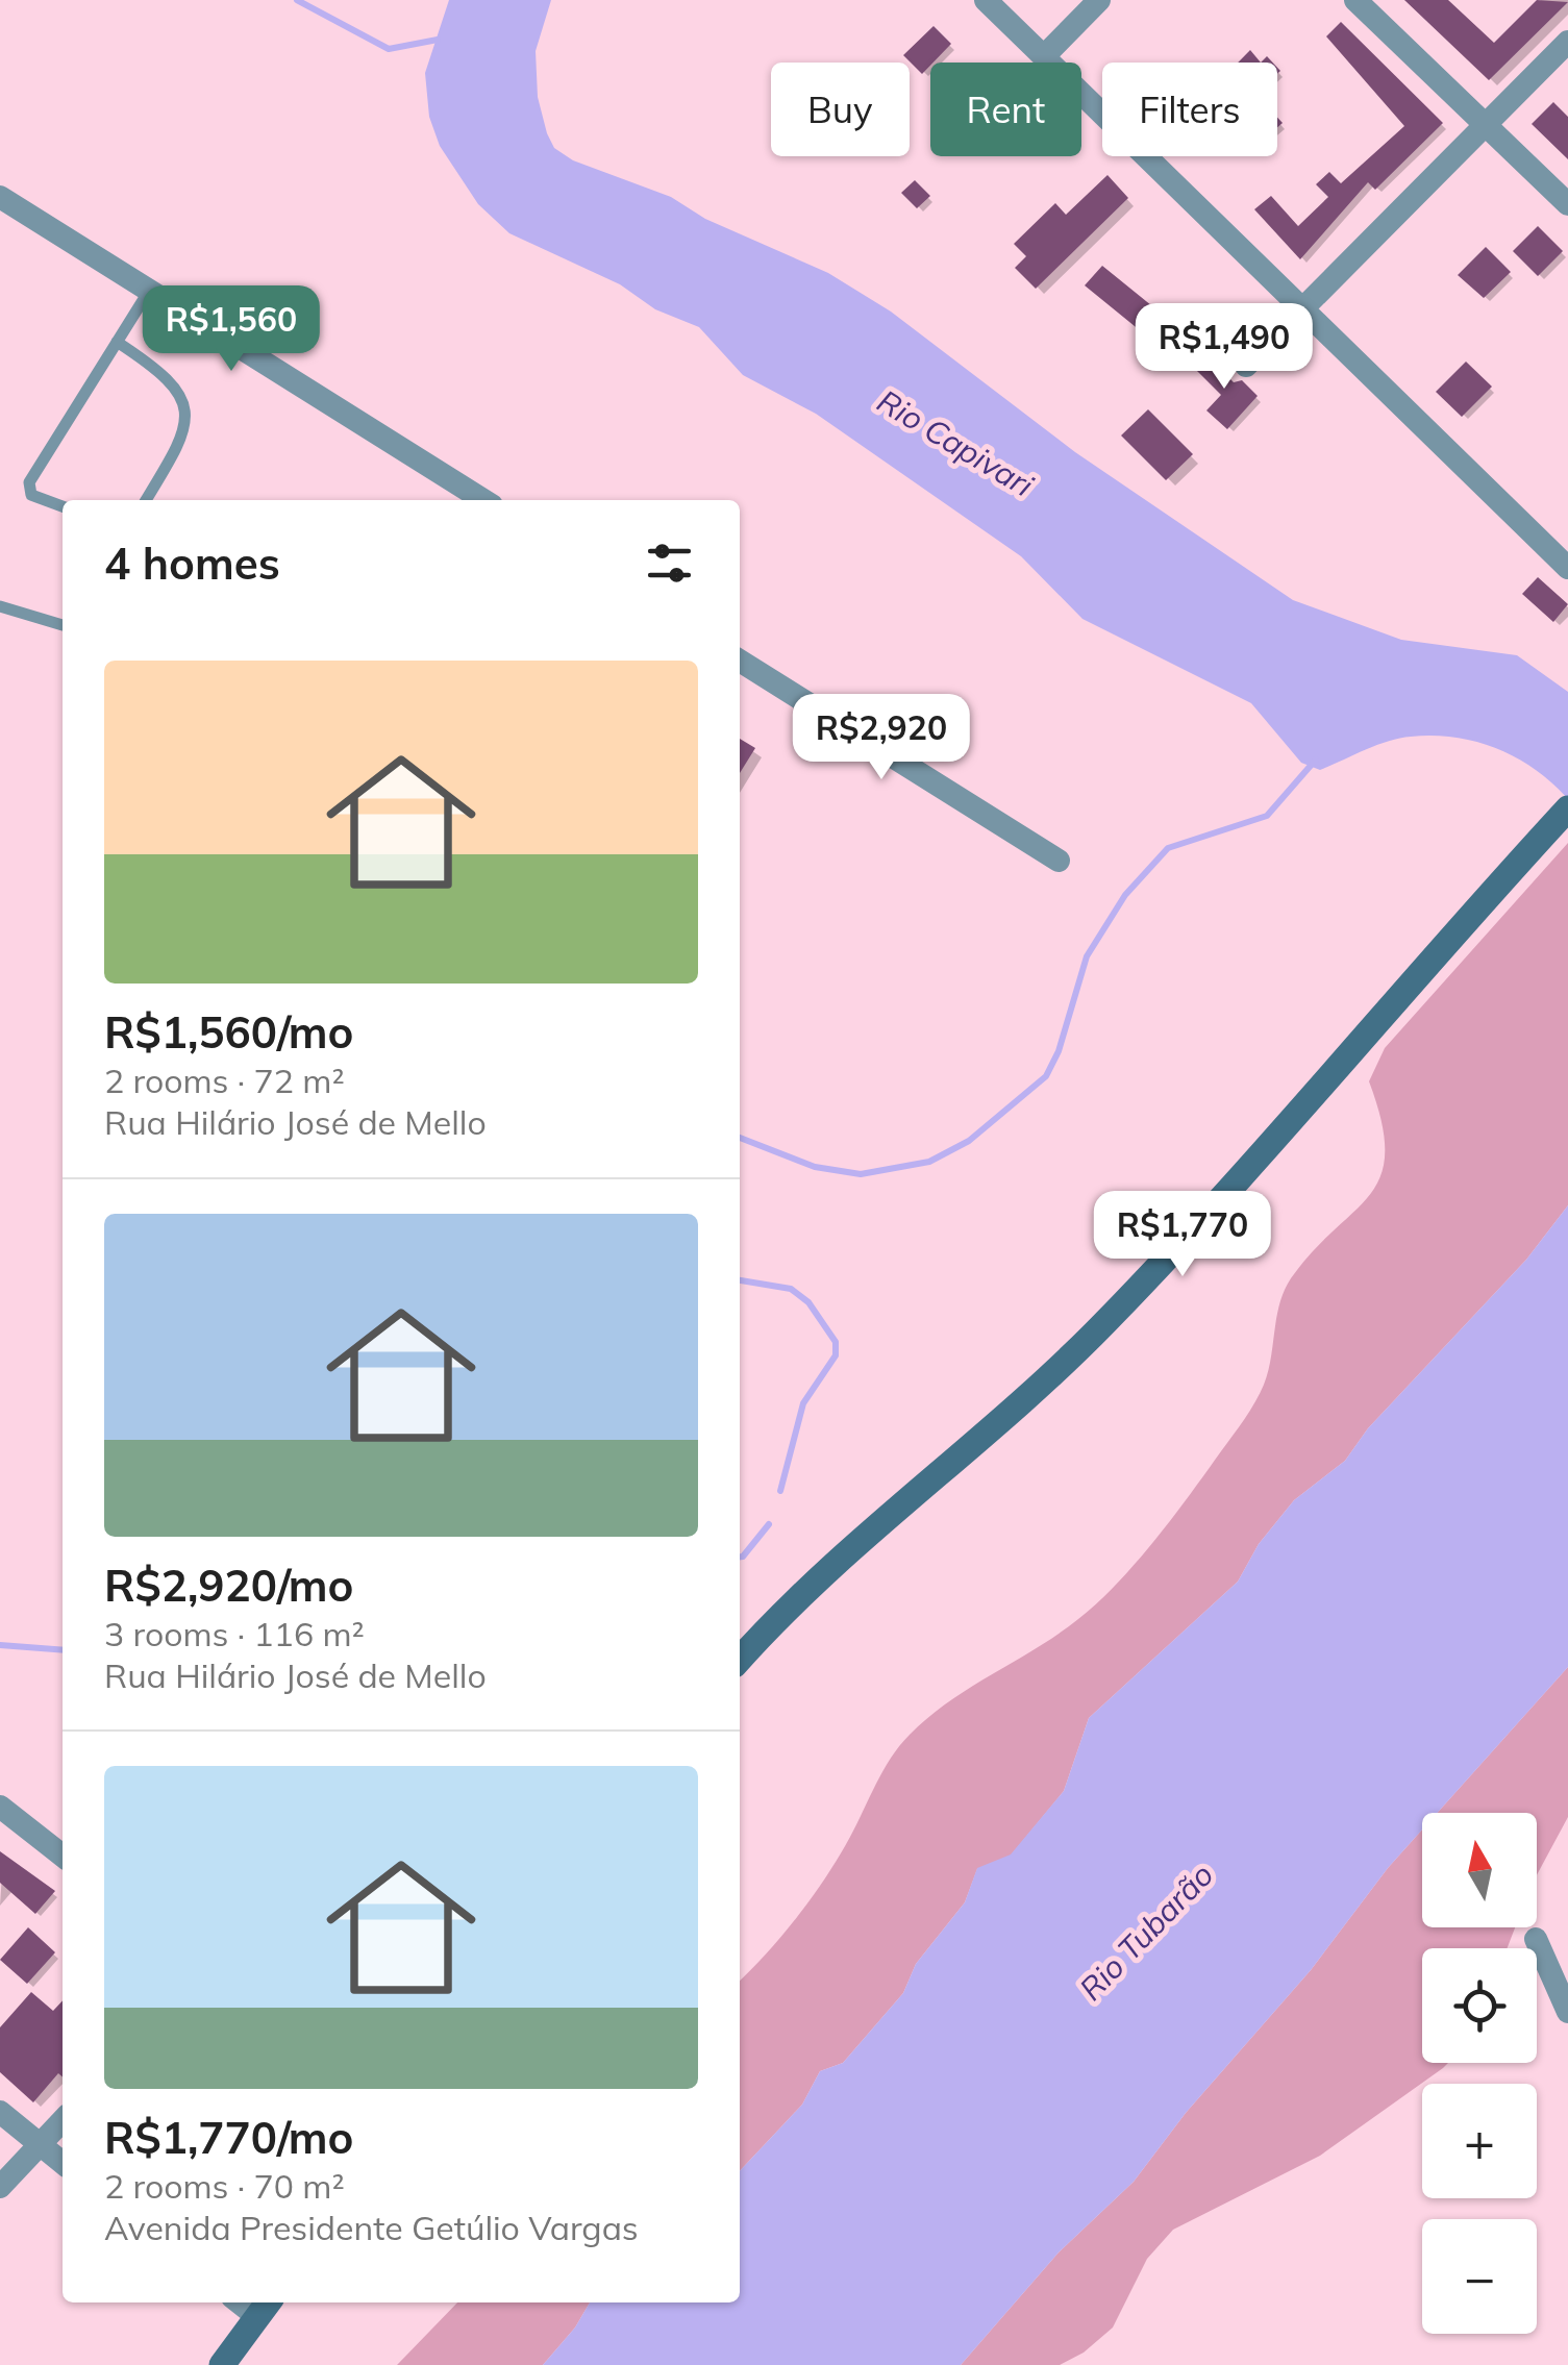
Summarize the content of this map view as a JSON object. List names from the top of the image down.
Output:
{
  "water": ["Rio Capivari", "Rio Tubarão"],
  "north": "top",
  "page": {
    "chip": ["Buy", "Rent", "Filters"],
    "price": [
      "R$1,560",
      "R$1,490",
      "R$2,920",
      "R$1,770"
    ],
    "heading": "4 homes",
    "list": [
      {
        "name": "R$1,560/mo",
        "note": "2 rooms · 72 m² · Rua Hilário José de Mello"
      },
      {
        "name": "R$2,920/mo",
        "note": "3 rooms · 116 m² · Rua Hilário José de Mello"
      },
      {
        "name": "R$1,770/mo",
        "note": "2 rooms · 70 m² · Avenida Presidente Getúlio Vargas"
      }
    ],
    "map_buttons": ["+", "−"]
  }
}
